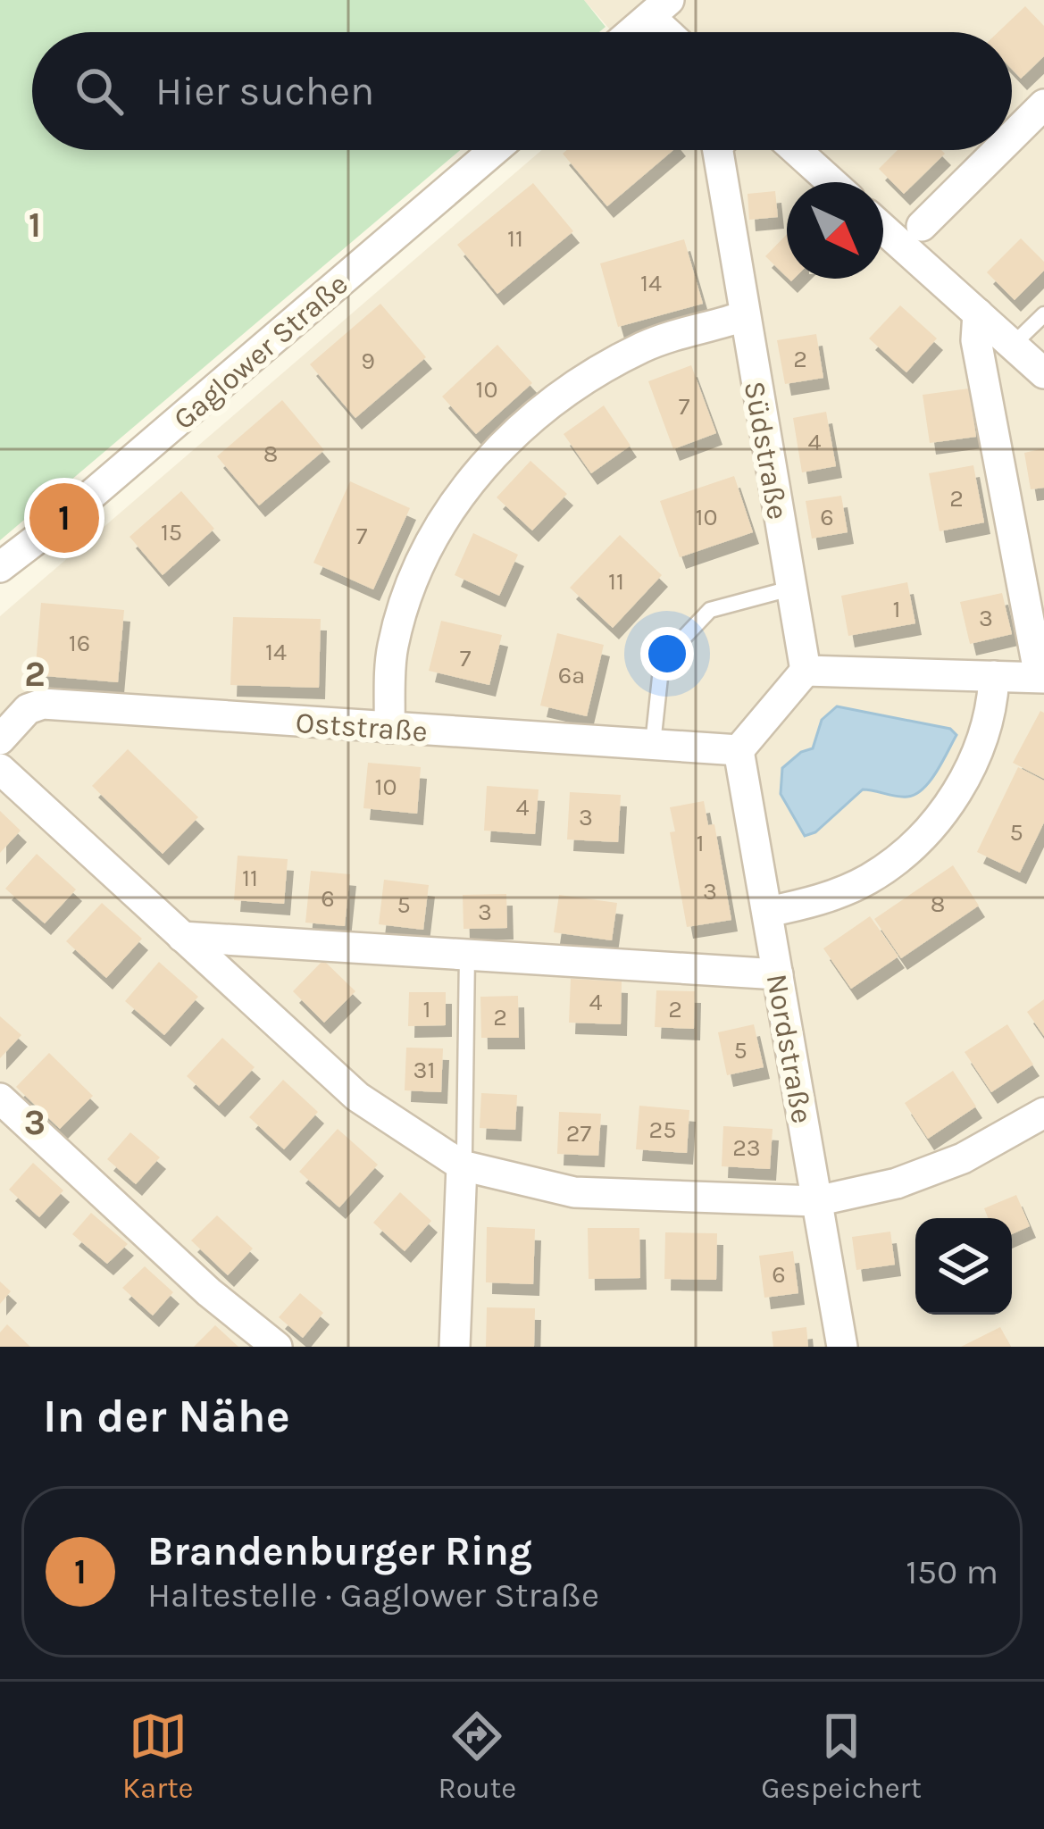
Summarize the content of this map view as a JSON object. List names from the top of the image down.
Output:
{
  "streets": {
    "street": [
      "Gaglower Straße",
      "Südstraße",
      "Oststraße",
      "Nordstraße"
    ]
  },
  "crossings": [
    ["Oststraße", "Nordstraße"]
  ],
  "house_numbers": [
    "11",
    "14",
    "2",
    "9",
    "10",
    "7",
    "4",
    "8",
    "2",
    "10",
    "6",
    "15",
    "7",
    "11",
    "1",
    "3",
    "16",
    "14",
    "7",
    "6a",
    "10",
    "4",
    "3",
    "5",
    "1",
    "11",
    "3",
    "6",
    "8",
    "5",
    "3",
    "4",
    "1",
    "2",
    "2",
    "5",
    "31",
    "25",
    "27",
    "23",
    "6"
  ],
  "north": "bottom right",
  "page": {
    "search": "Hier suchen",
    "pins": "1",
    "heading": "In der Nähe",
    "list": [
      {
        "mark": "1",
        "name": "Brandenburger Ring",
        "note": "Haltestelle · Gaglower Straße",
        "value": "150 m"
      }
    ],
    "nav": ["Karte", "Route", "Gespeichert"]
  },
  "grid": {
    "rows": ["1", "2", "3"]
  }
}
